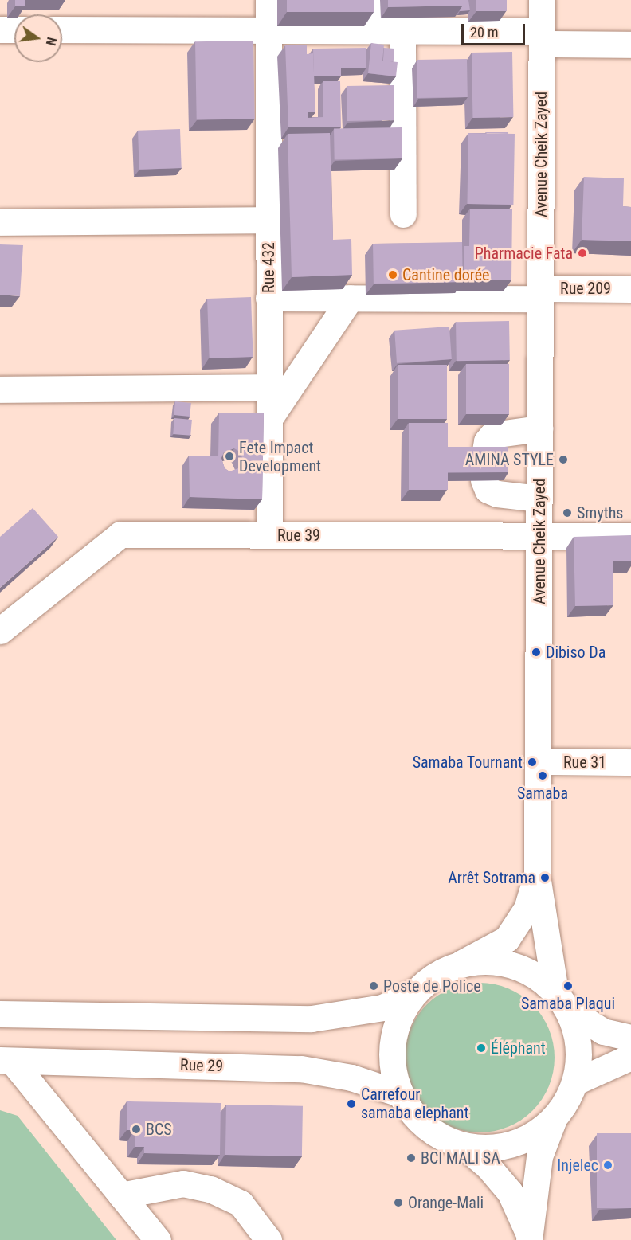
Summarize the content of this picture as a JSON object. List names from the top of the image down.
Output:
{
  "streets": {
    "street": [
      "Avenue Cheik Zayed",
      "Rue 432",
      "Rue 209",
      "Rue 39",
      "Rue 31",
      "Rue 29"
    ]
  },
  "crossings": [
    ["Avenue Cheik Zayed", "Rue 209"],
    ["Avenue Cheik Zayed", "Rue 39"],
    ["Avenue Cheik Zayed", "Rue 31"],
    ["Rue 432", "Rue 209"],
    ["Rue 432", "Rue 39"]
  ],
  "places": [
    "Pharmacie Fata",
    "Cantine dorée",
    "Fete Impact Development",
    "AMINA STYLE",
    "Smyths",
    "Dibiso Da",
    "Samaba Tournant",
    "Samaba",
    "Arrêt Sotrama",
    "Poste de Police",
    "Samaba Plaqui",
    "Éléphant",
    "Carrefour samaba elephant",
    "BCS",
    "BCI MALI SA",
    "Injelec",
    "Orange-Mali"
  ],
  "scale_bar": "20 m",
  "north": "right"
}
